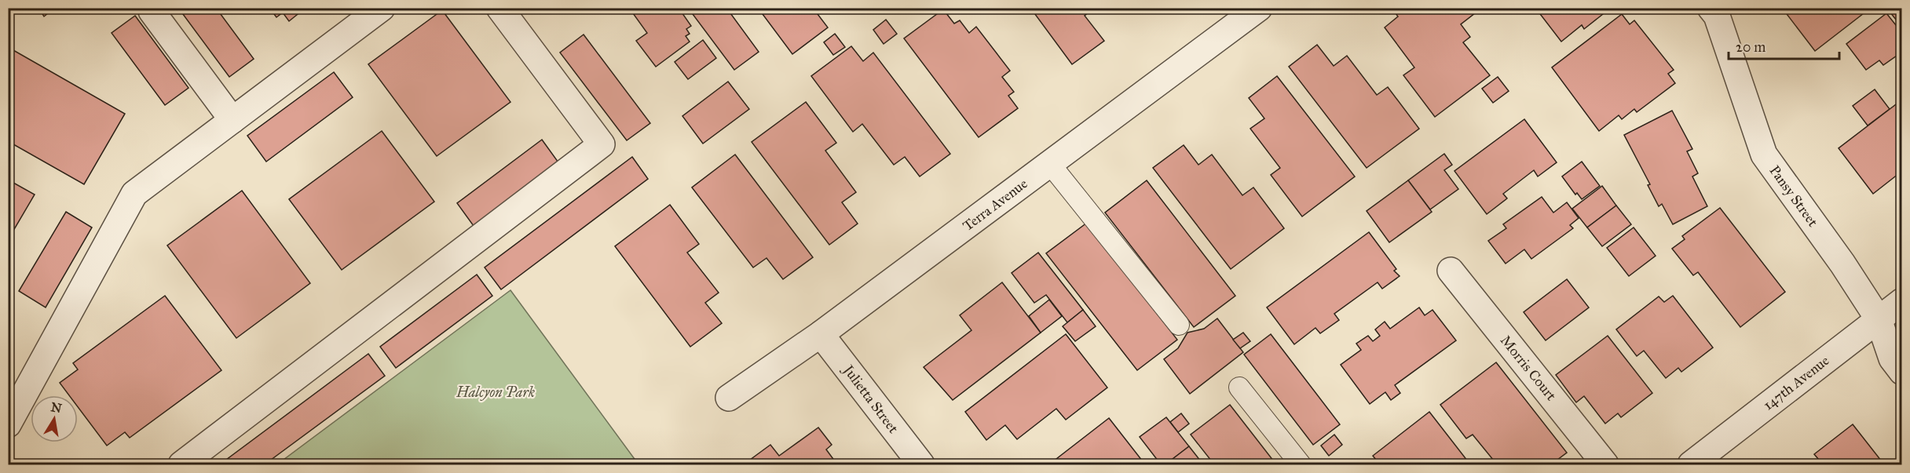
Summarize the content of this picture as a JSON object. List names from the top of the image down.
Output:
{
  "streets": {
    "street": [
      "Pansy Street",
      "Terra Avenue",
      "Morris Court",
      "147th Avenue",
      "Julietta Street"
    ]
  },
  "crossings": [
    ["Pansy Street", "147th Avenue"],
    ["Terra Avenue", "Julietta Street"]
  ],
  "parks": ["Halcyon Park"],
  "scale_bar": "20 m",
  "north": "top"
}
